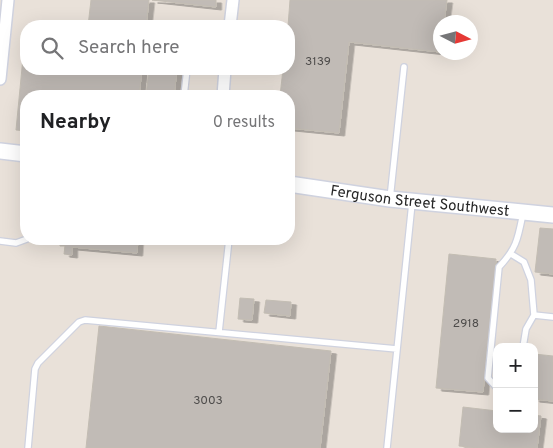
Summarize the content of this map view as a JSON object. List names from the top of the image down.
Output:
{
  "streets": {
    "street": ["Ferguson Street Southwest"]
  },
  "house_numbers": ["3139", "2918", "3003"],
  "north": "right",
  "page": {
    "search": "Search here",
    "heading": ["Nearby", "0 results"],
    "map_buttons": ["+", "−"]
  }
}
